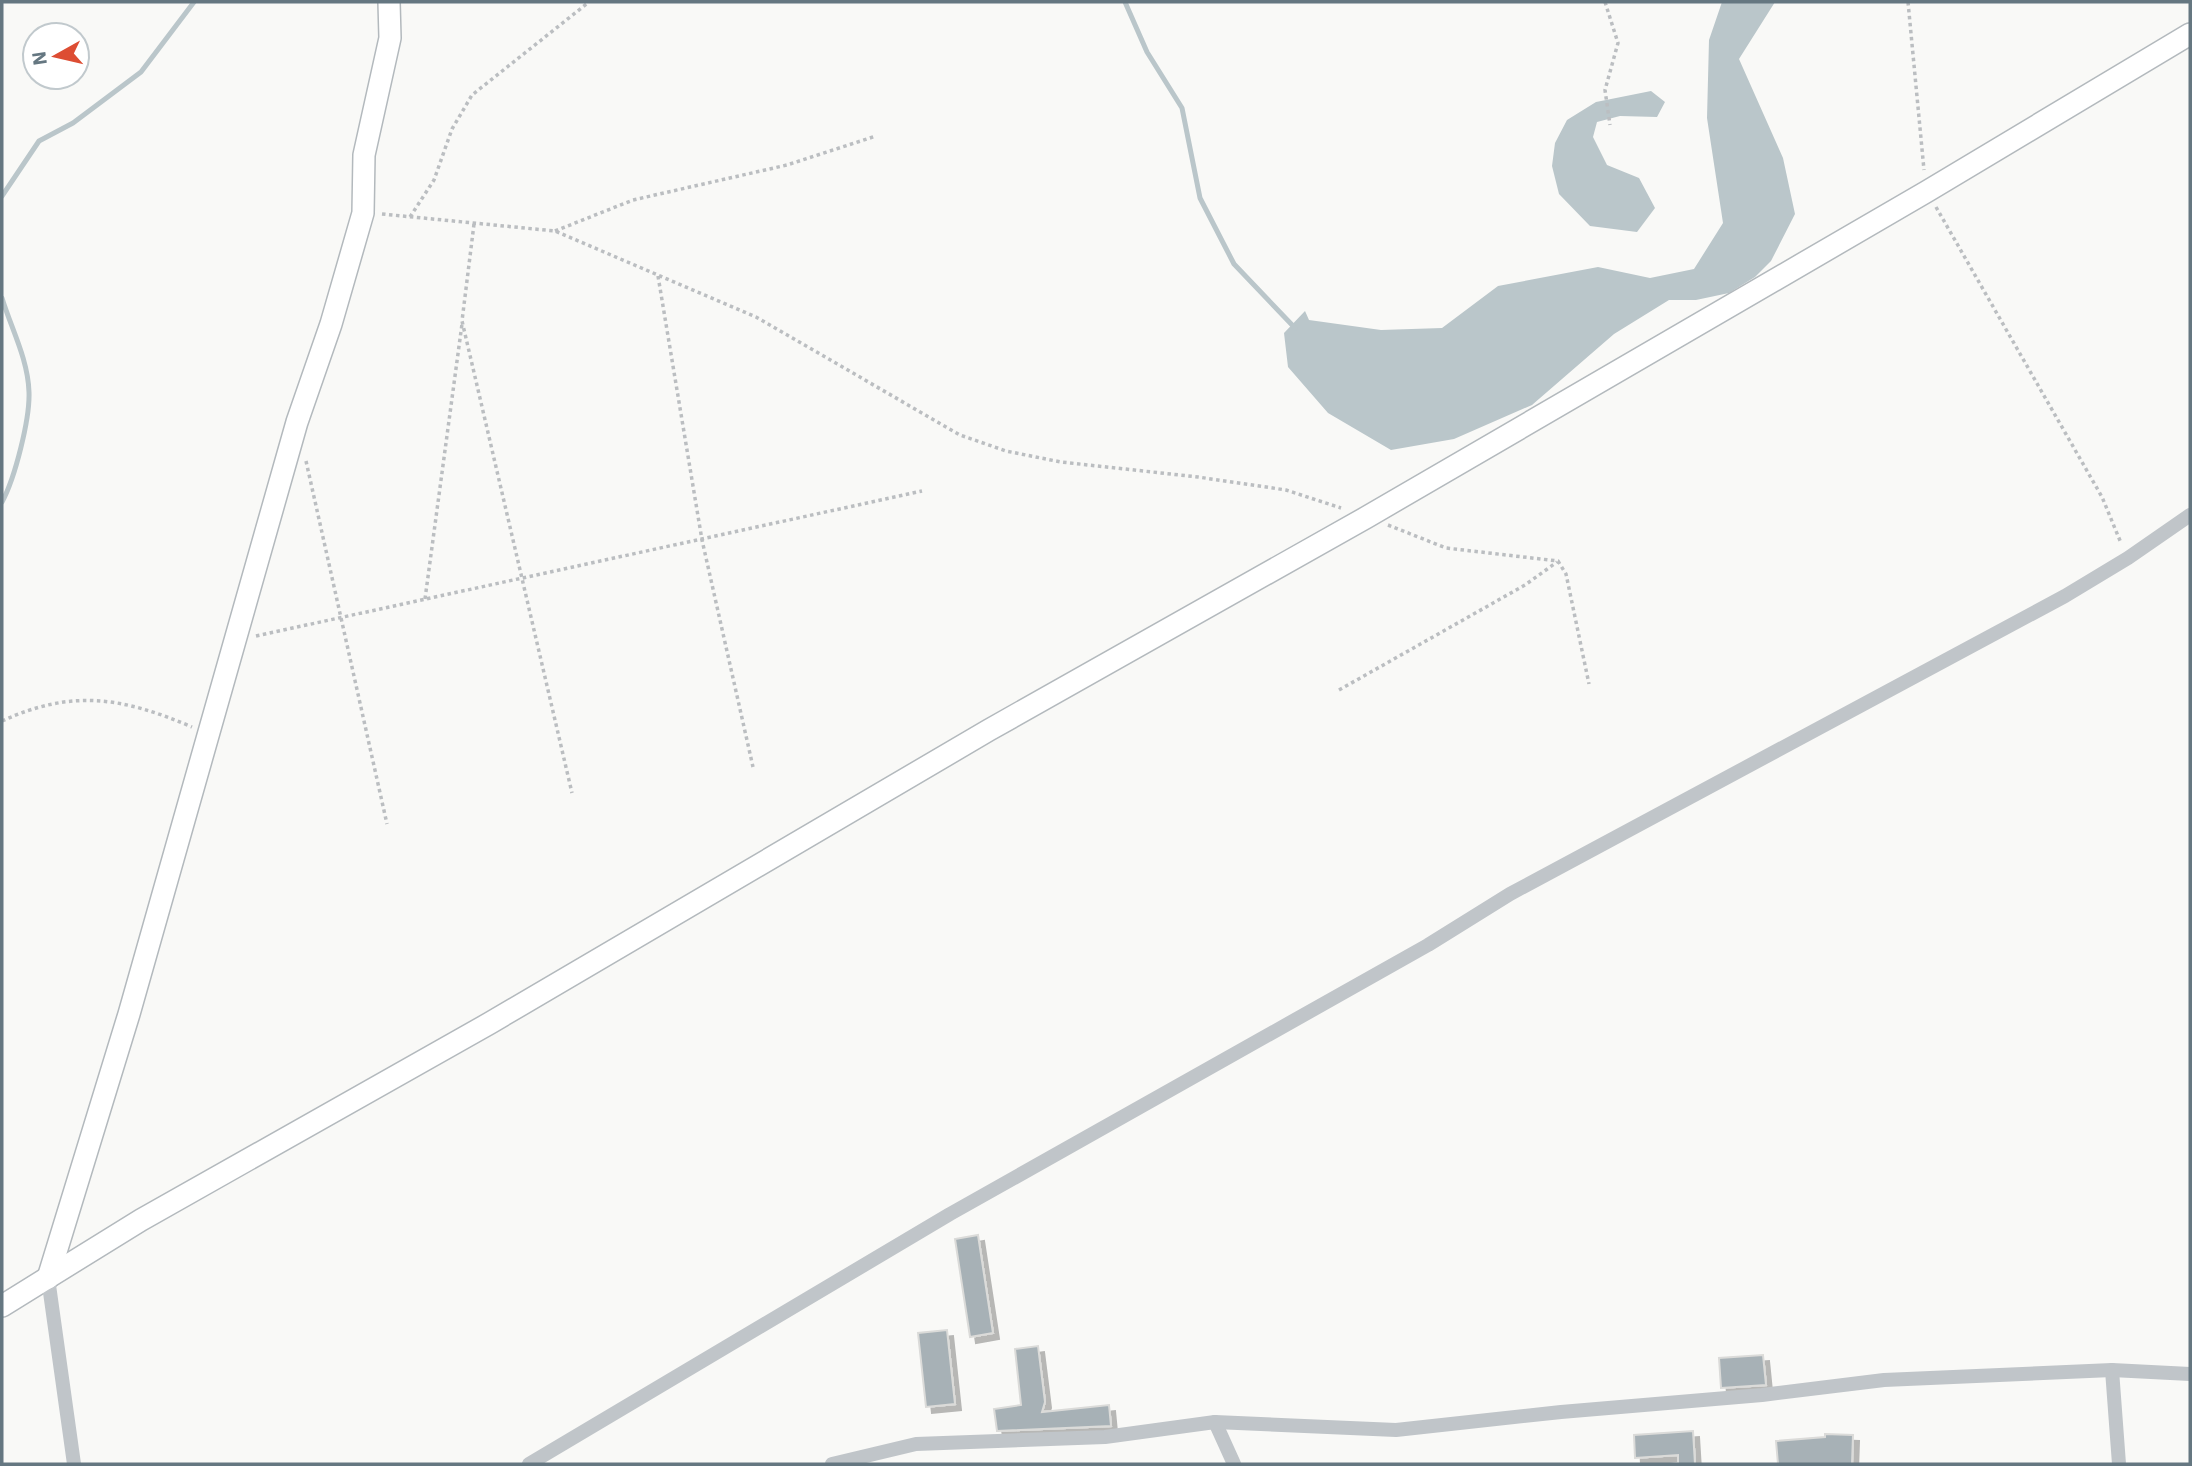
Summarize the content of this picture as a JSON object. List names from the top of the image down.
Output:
{
  "north": "left"
}
